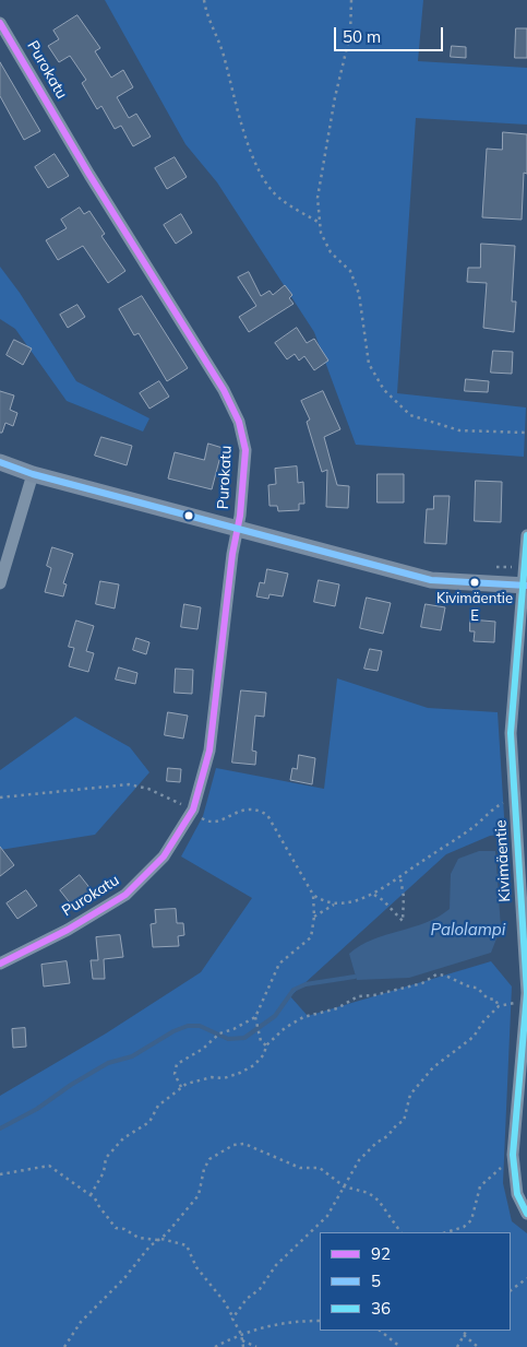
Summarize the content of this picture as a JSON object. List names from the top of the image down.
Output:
{
  "streets": {
    "street": ["Purokatu", "Kivimäentie"]
  },
  "water": ["Palolampi"],
  "places": ["Kivimäentie E"],
  "lines": ["transit line 92", "transit line 5", "transit line 36"],
  "legend": ["92", "5", "36"],
  "scale_bar": "50 m"
}
